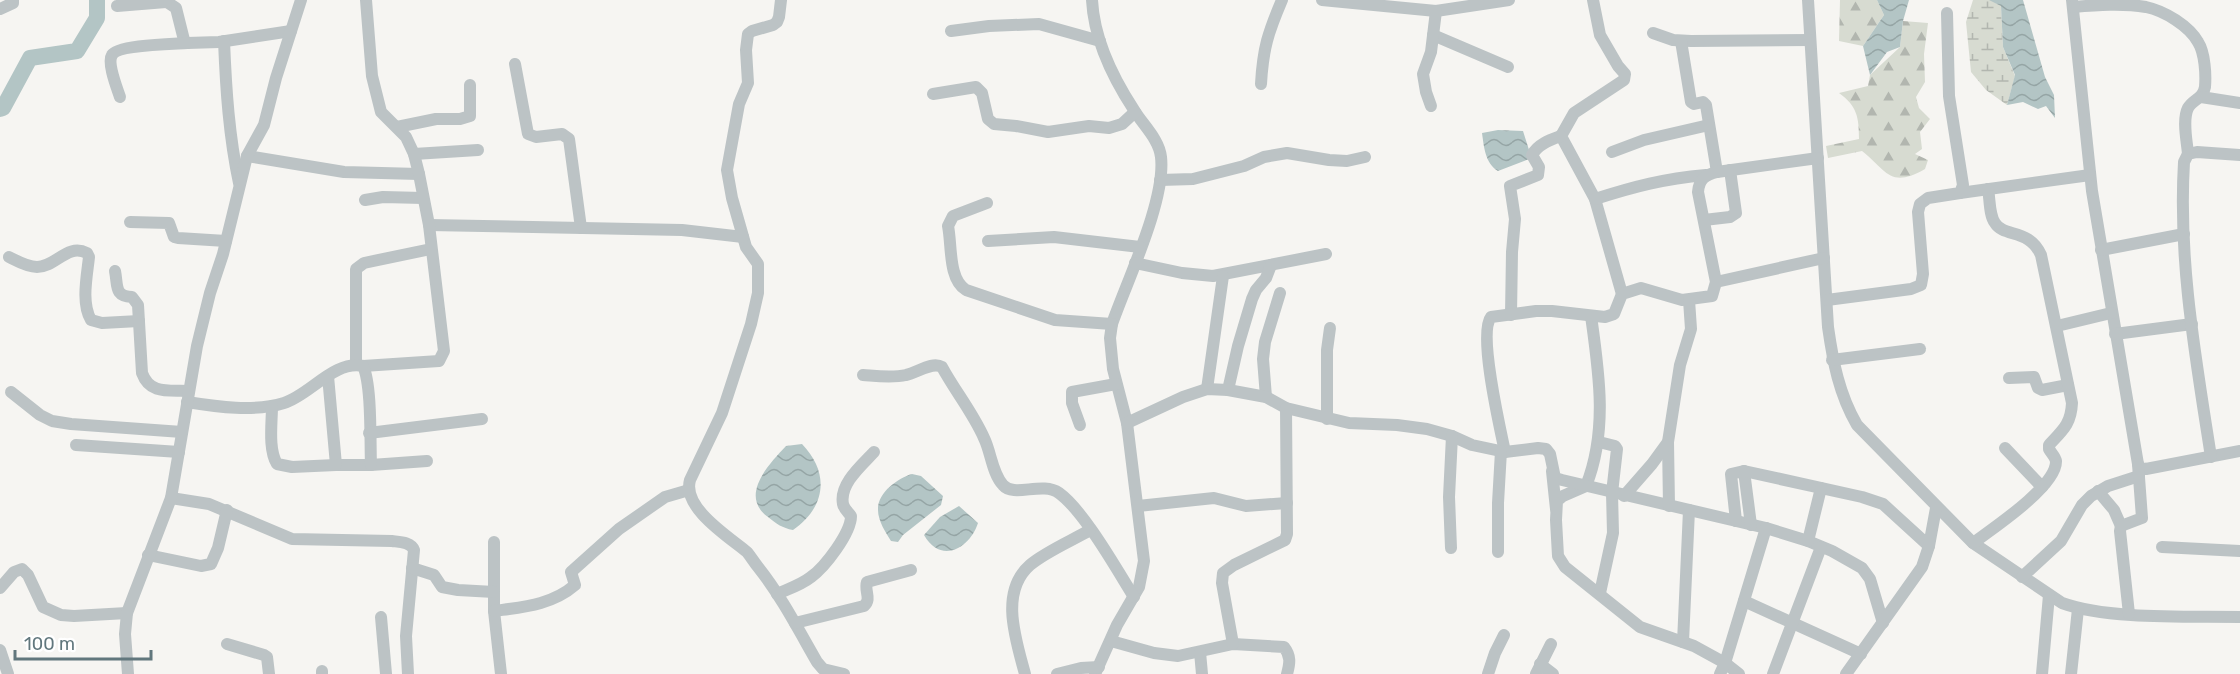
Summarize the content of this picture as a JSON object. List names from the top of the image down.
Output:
{
  "scale_bar": "100 m"
}
